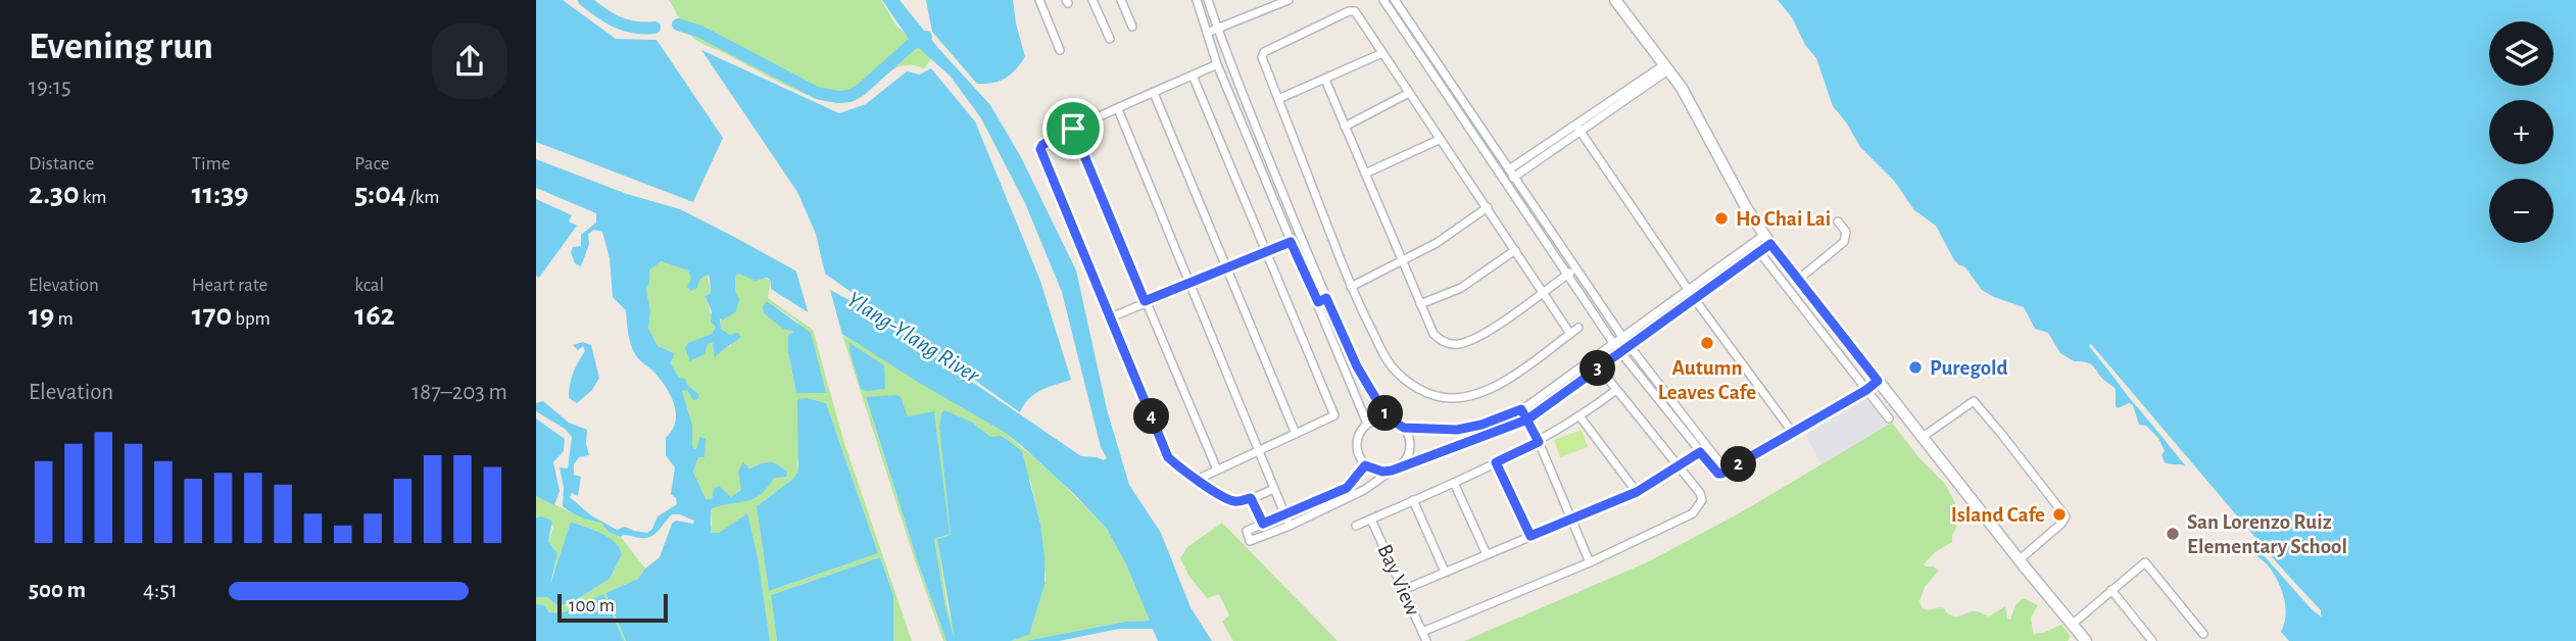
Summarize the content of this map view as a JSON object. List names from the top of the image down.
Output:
{
  "streets": {
    "street": ["Bay View"]
  },
  "water": ["Ylang-Ylang River"],
  "places": [
    "Ho Chai Lai",
    "Autumn Leaves Cafe",
    "Puregold",
    "Island Cafe",
    "San Lorenzo Ruiz Elementary School"
  ],
  "scale_bar": "100 m",
  "page": {
    "heading": ["Evening run", "19:15"],
    "map_buttons": ["+", "−"],
    "stats": [
      ["Distance", "2.30 km"],
      ["Time", "11:39"],
      ["Pace", "5:04 /km"],
      ["Elevation", "19 m"],
      ["Heart rate", "170 bpm"],
      ["kcal", "162"]
    ],
    "pins": [
      "3",
      "1",
      "4",
      "2"
    ],
    "chart": ["Elevation", "187–203 m"],
    "list": [
      {
        "name": "500 m",
        "note": "4:51"
      }
    ],
    "scale": "100 m"
  }
}
